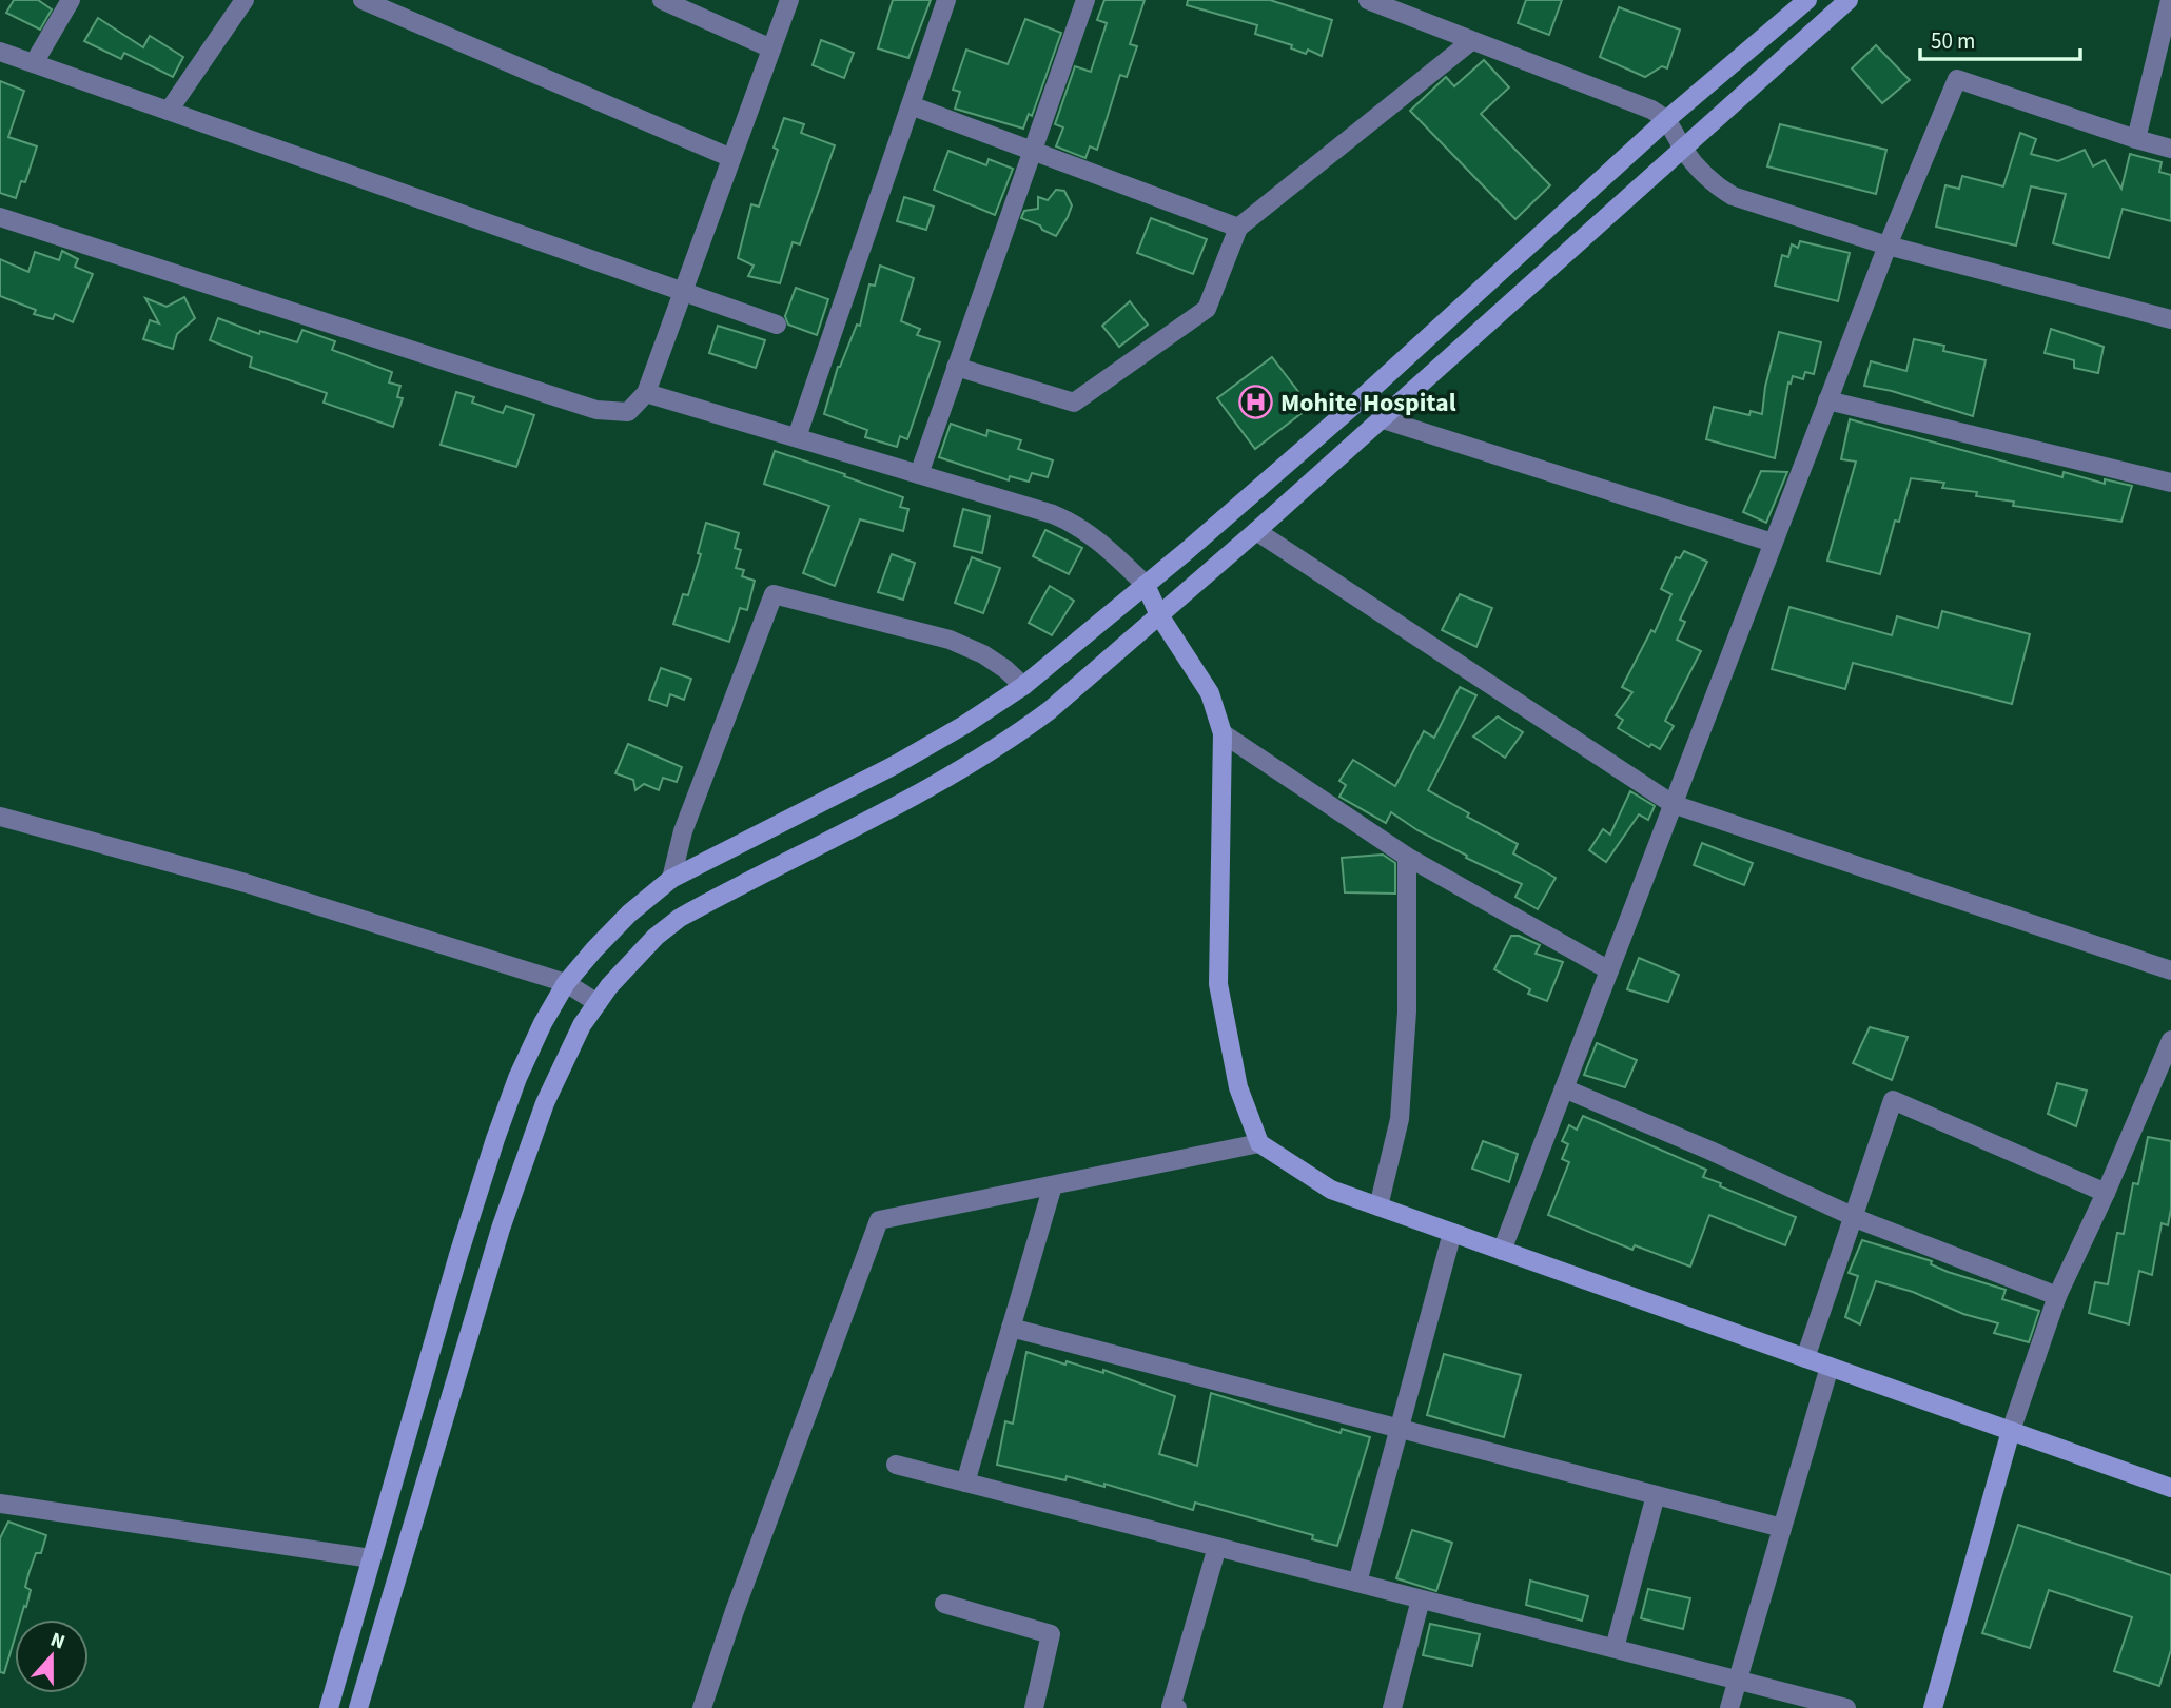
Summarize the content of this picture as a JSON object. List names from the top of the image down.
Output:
{
  "places": {
    "hospital": ["Mohite Hospital"]
  },
  "scale_bar": "50 m",
  "north": "top"
}
